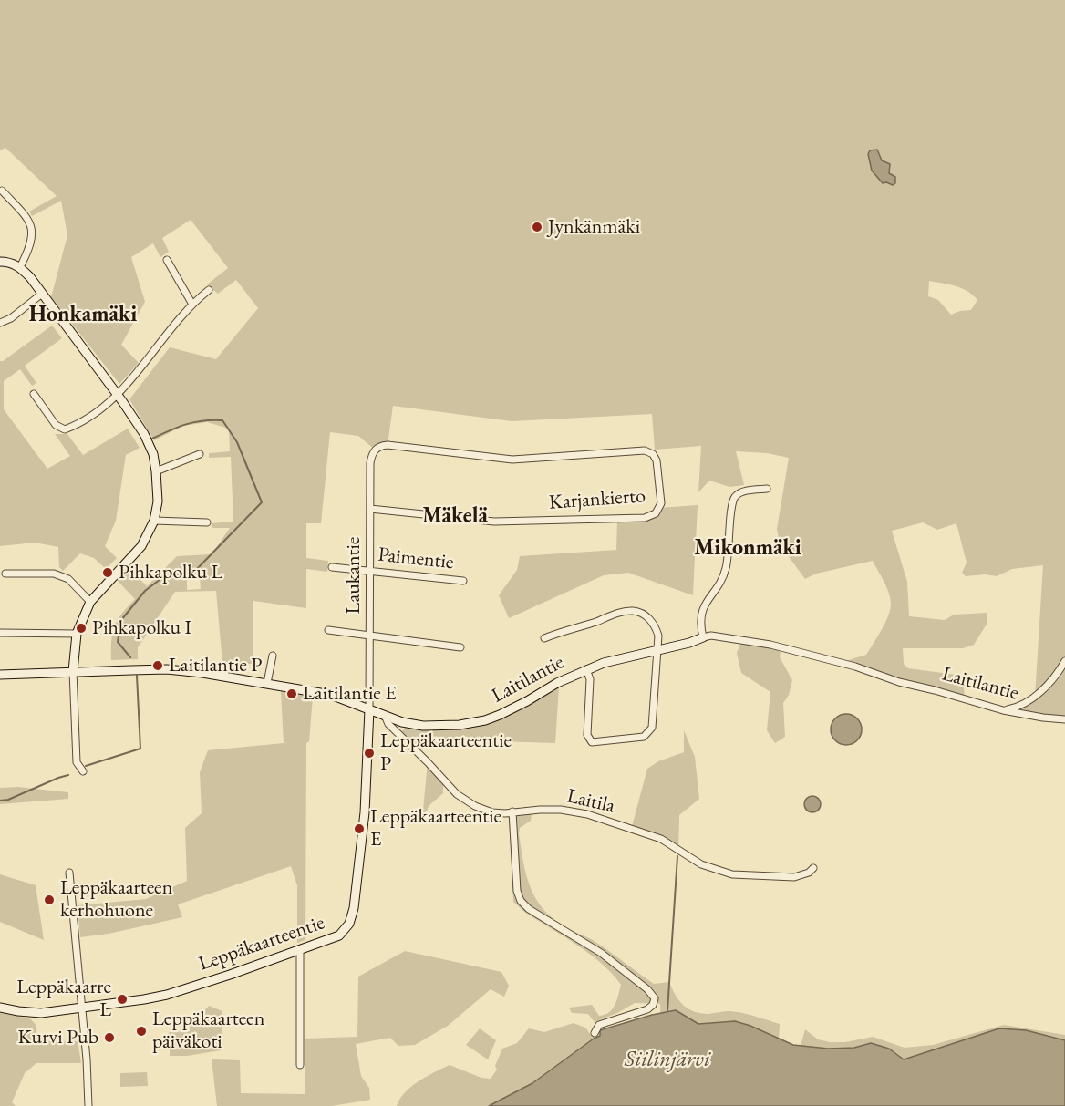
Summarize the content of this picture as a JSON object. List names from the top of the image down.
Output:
{
  "streets": {
    "street": [
      "Karjankierto",
      "Paimentie",
      "Laukantie",
      "Laitilantie",
      "Laitila",
      "Leppäkaarteentie"
    ]
  },
  "crossings": [
    ["Karjankierto", "Laukantie"],
    ["Paimentie", "Laukantie"],
    ["Laukantie", "Laitilantie"],
    ["Laukantie", "Leppäkaarteentie"],
    ["Laitilantie", "Laitila"],
    ["Laitilantie", "Leppäkaarteentie"]
  ],
  "districts": ["Honkamäki", "Mäkelä", "Mikonmäki"],
  "water": ["Siilinjärvi"],
  "places": [
    "Jynkänmäki",
    "Pihkapolku L",
    "Pihkapolku I",
    "Laitilantie P",
    "Laitilantie E",
    "Leppäkaarteentie P",
    "Leppäkaarteentie E",
    "Leppäkaarteen kerhohuone",
    "Leppäkaarre L",
    "Leppäkaarteen päiväkoti",
    "Kurvi Pub"
  ]
}
